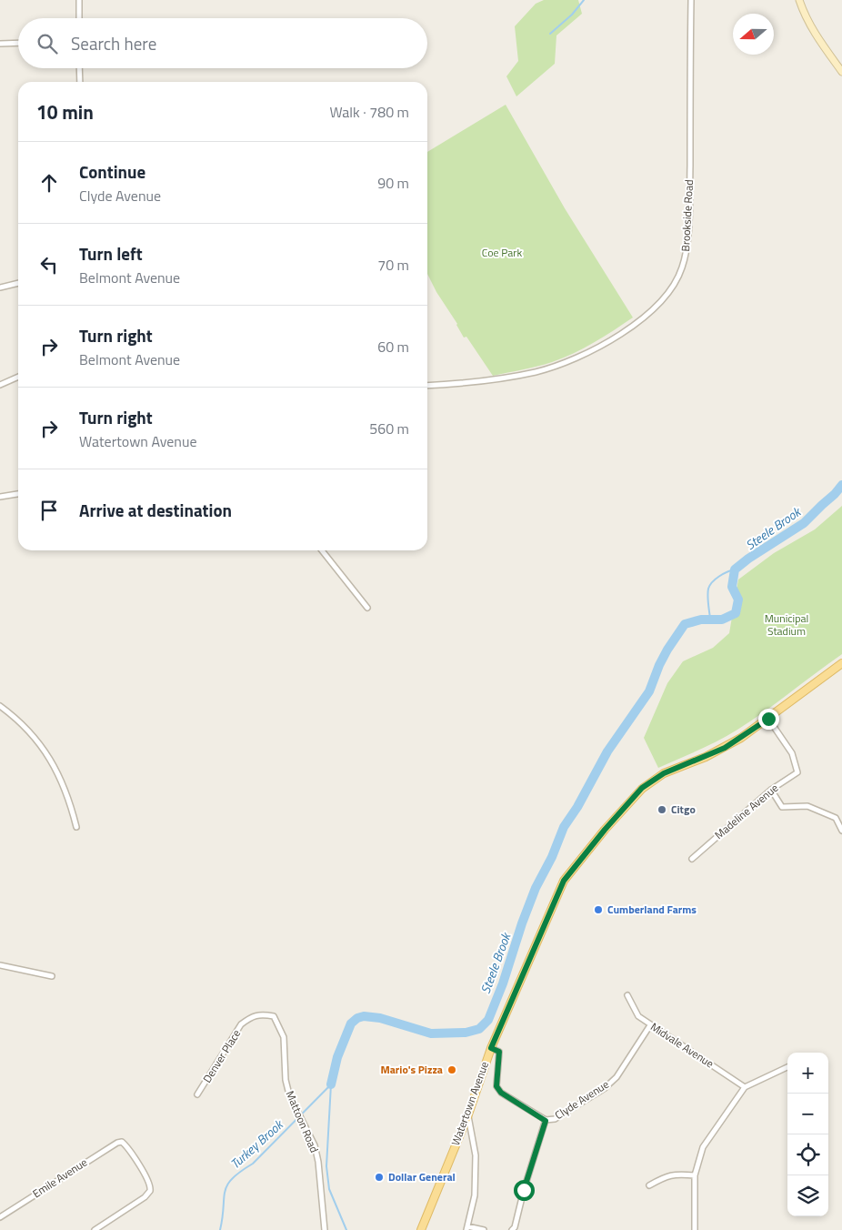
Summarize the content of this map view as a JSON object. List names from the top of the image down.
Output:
{
  "streets": {
    "main road": ["Watertown Avenue"],
    "street": [
      "Brookside Road",
      "Madeline Avenue",
      "Midvale Avenue",
      "Denver Place",
      "Clyde Avenue",
      "Mattoon Road",
      "Emile Avenue"
    ]
  },
  "crossings": [
    ["Madeline Avenue", "Watertown Avenue"],
    ["Midvale Avenue", "Clyde Avenue"],
    ["Denver Place", "Mattoon Road"]
  ],
  "water": ["Steele Brook", "Turkey Brook"],
  "parks": ["Coe Park", "Municipal Stadium"],
  "places": [
    "Citgo",
    "Cumberland Farms",
    "Mario's Pizza",
    "Dollar General"
  ],
  "north": "left",
  "page": {
    "search": "Search here",
    "heading": ["10 min", "Walk · 780 m"],
    "list": [
      ["Continue", "Clyde Avenue", "90 m"],
      ["Turn left", "Belmont Avenue", "70 m"],
      ["Turn right", "Belmont Avenue", "60 m"],
      ["Turn right", "Watertown Avenue", "560 m"],
      "Arrive at destination"
    ],
    "map_buttons": ["+", "−"]
  }
}
